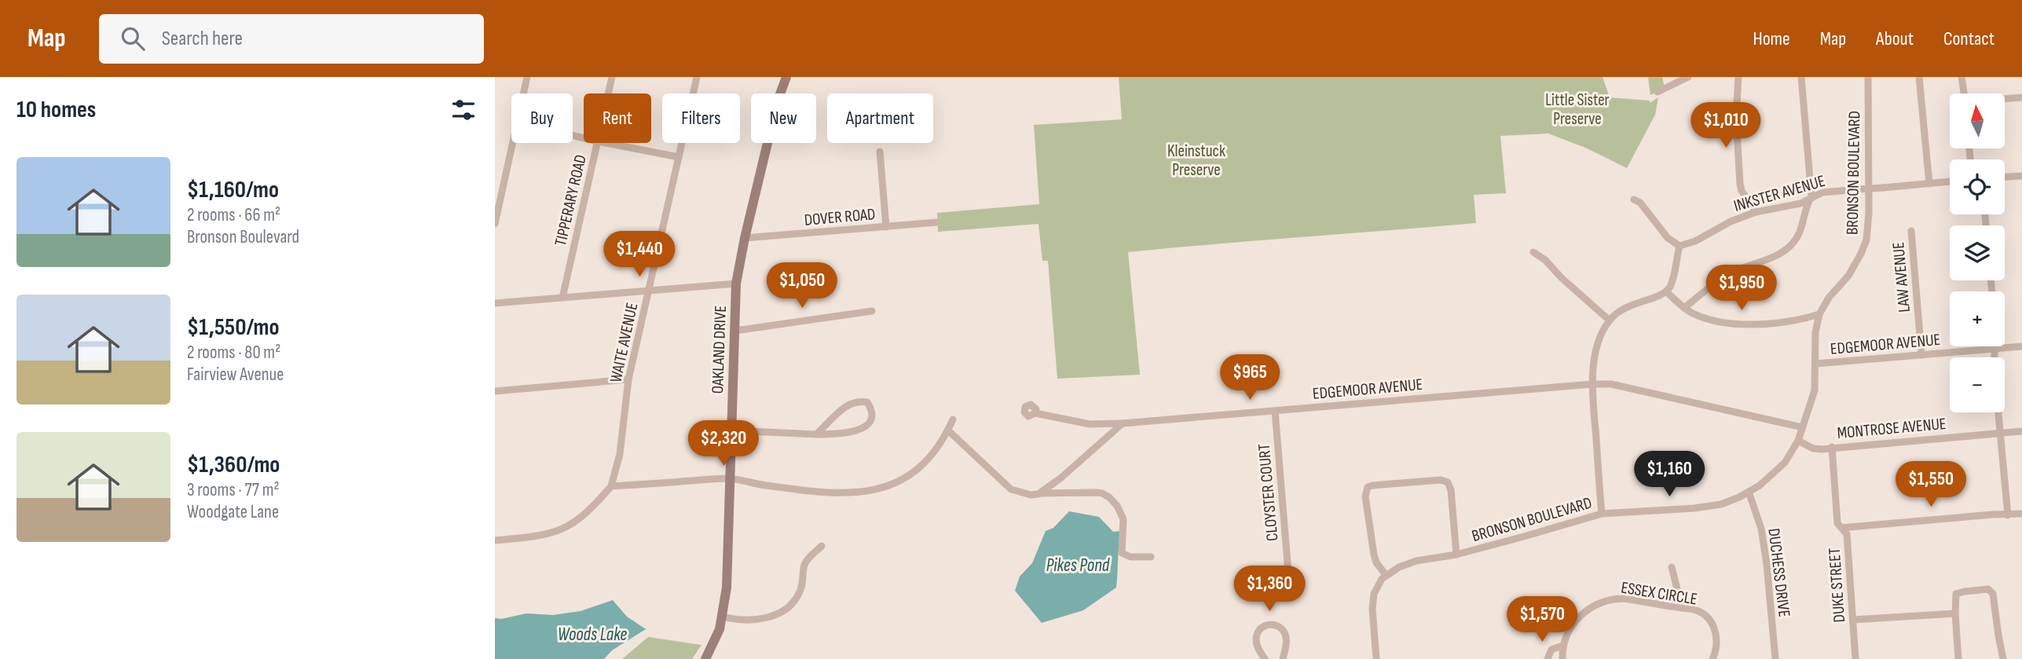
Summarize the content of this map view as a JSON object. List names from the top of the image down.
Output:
{
  "streets": {
    "main road": ["OAKLAND DRIVE"],
    "street": [
      "BRONSON BOULEVARD",
      "INKSTER AVENUE",
      "TIPPERARY ROAD",
      "DOVER ROAD",
      "LAW AVENUE",
      "WAITE AVENUE",
      "EDGEMOOR AVENUE",
      "MONTROSE AVENUE",
      "CLOYSTER COURT",
      "DUCHESS DRIVE",
      "DUKE STREET",
      "ESSEX CIRCLE"
    ]
  },
  "crossings": [
    ["BRONSON BOULEVARD", "EDGEMOOR AVENUE"],
    ["BRONSON BOULEVARD", "MONTROSE AVENUE"],
    ["BRONSON BOULEVARD", "DUCHESS DRIVE"],
    ["DOVER ROAD", "OAKLAND DRIVE"],
    ["LAW AVENUE", "EDGEMOOR AVENUE"],
    ["EDGEMOOR AVENUE", "CLOYSTER COURT"],
    ["MONTROSE AVENUE", "DUKE STREET"]
  ],
  "water": ["Pikes Pond", "Woods Lake"],
  "parks": ["Little Sister Preserve", "Kleinstuck Preserve"],
  "north": "top",
  "page": {
    "header": "Map",
    "search": "Search here",
    "nav": [
      "Home",
      "Map",
      "About",
      "Contact"
    ],
    "heading": "10 homes",
    "map_buttons": ["+", "−"],
    "chip": [
      "Buy",
      "Rent",
      "Filters",
      "New",
      "Apartment"
    ],
    "price": [
      "$1,010",
      "$1,440",
      "$1,050",
      "$1,950",
      "$965",
      "$2,320",
      "$1,160",
      "$1,550",
      "$1,360",
      "$1,570"
    ],
    "list": [
      {
        "name": "$1,160/mo",
        "note": "2 rooms · 66 m² · Bronson Boulevard"
      },
      {
        "name": "$1,550/mo",
        "note": "2 rooms · 80 m² · Fairview Avenue"
      },
      {
        "name": "$1,360/mo",
        "note": "3 rooms · 77 m² · Woodgate Lane"
      }
    ]
  }
}
